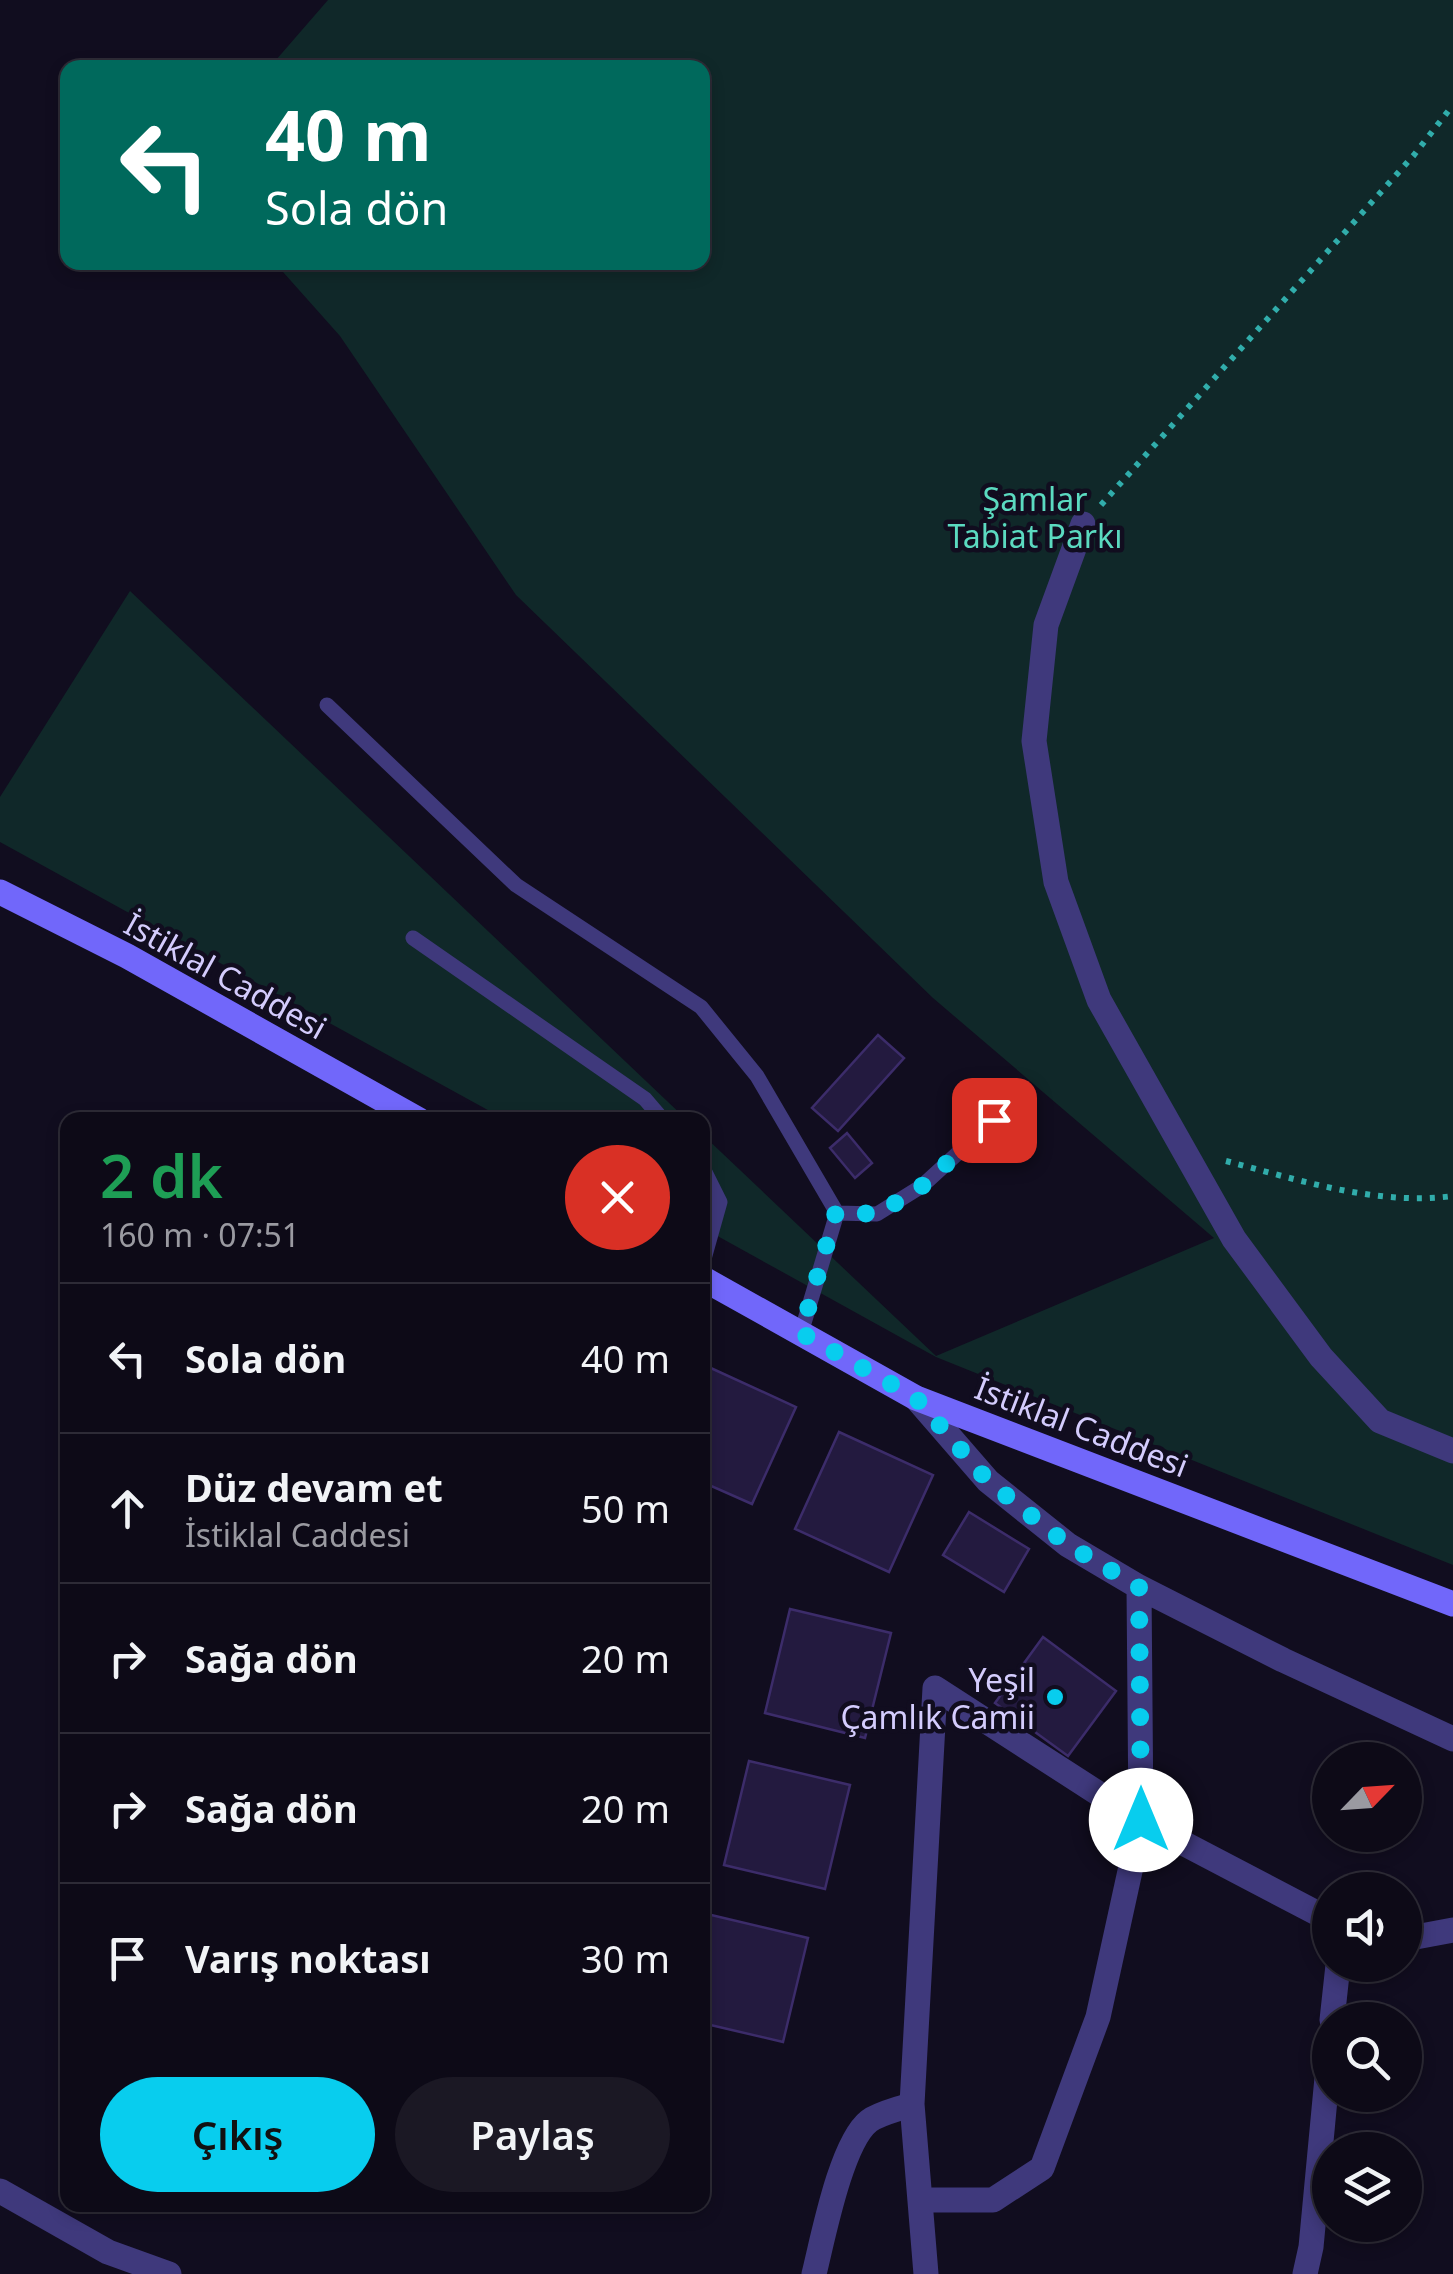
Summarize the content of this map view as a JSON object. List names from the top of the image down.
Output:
{
  "streets": {
    "main road": ["İstiklal Caddesi"]
  },
  "parks": ["Şamlar Tabiat Parkı"],
  "places": ["Yeşil Çamlık Camii"],
  "north": "top right",
  "page": {
    "turn": ["40 m", "Sola dön"],
    "heading": ["2 dk", "160 m · 07:51"],
    "list": [
      {
        "name": "Sola dön",
        "value": "40 m"
      },
      {
        "name": "Düz devam et",
        "note": "İstiklal Caddesi",
        "value": "50 m"
      },
      {
        "name": "Sağa dön",
        "value": "20 m"
      },
      {
        "name": "Sağa dön",
        "value": "20 m"
      },
      {
        "name": "Varış noktası",
        "value": "30 m"
      }
    ],
    "buttons": ["Çıkış", "Paylaş"]
  }
}
